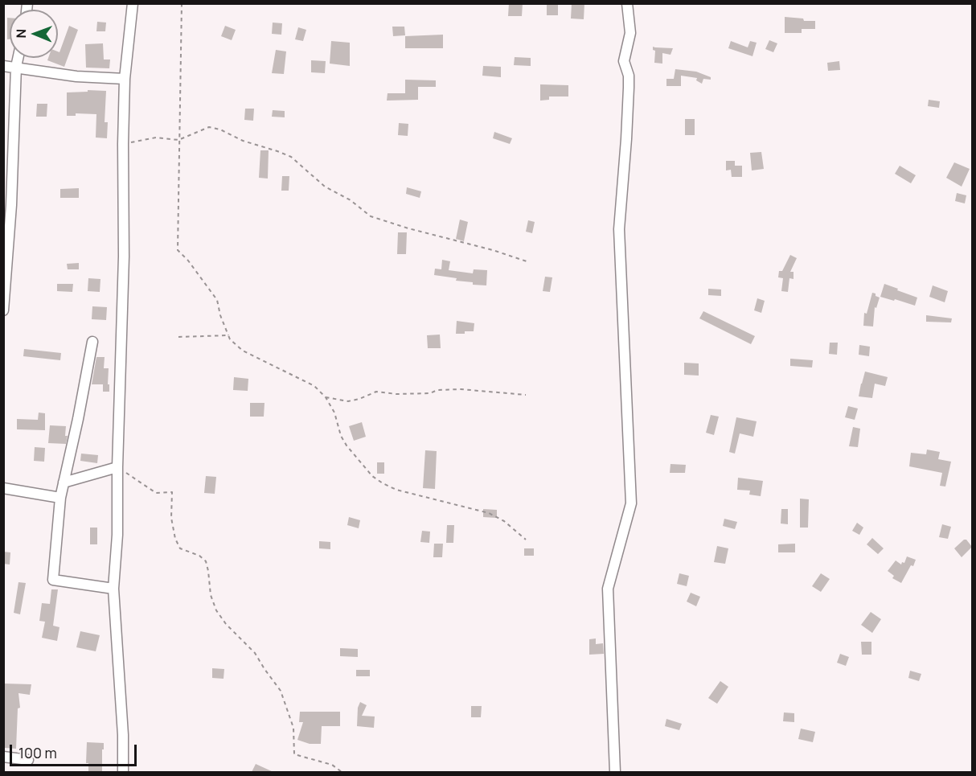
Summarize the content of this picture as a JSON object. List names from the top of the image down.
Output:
{
  "scale_bar": "100 m",
  "north": "left"
}
